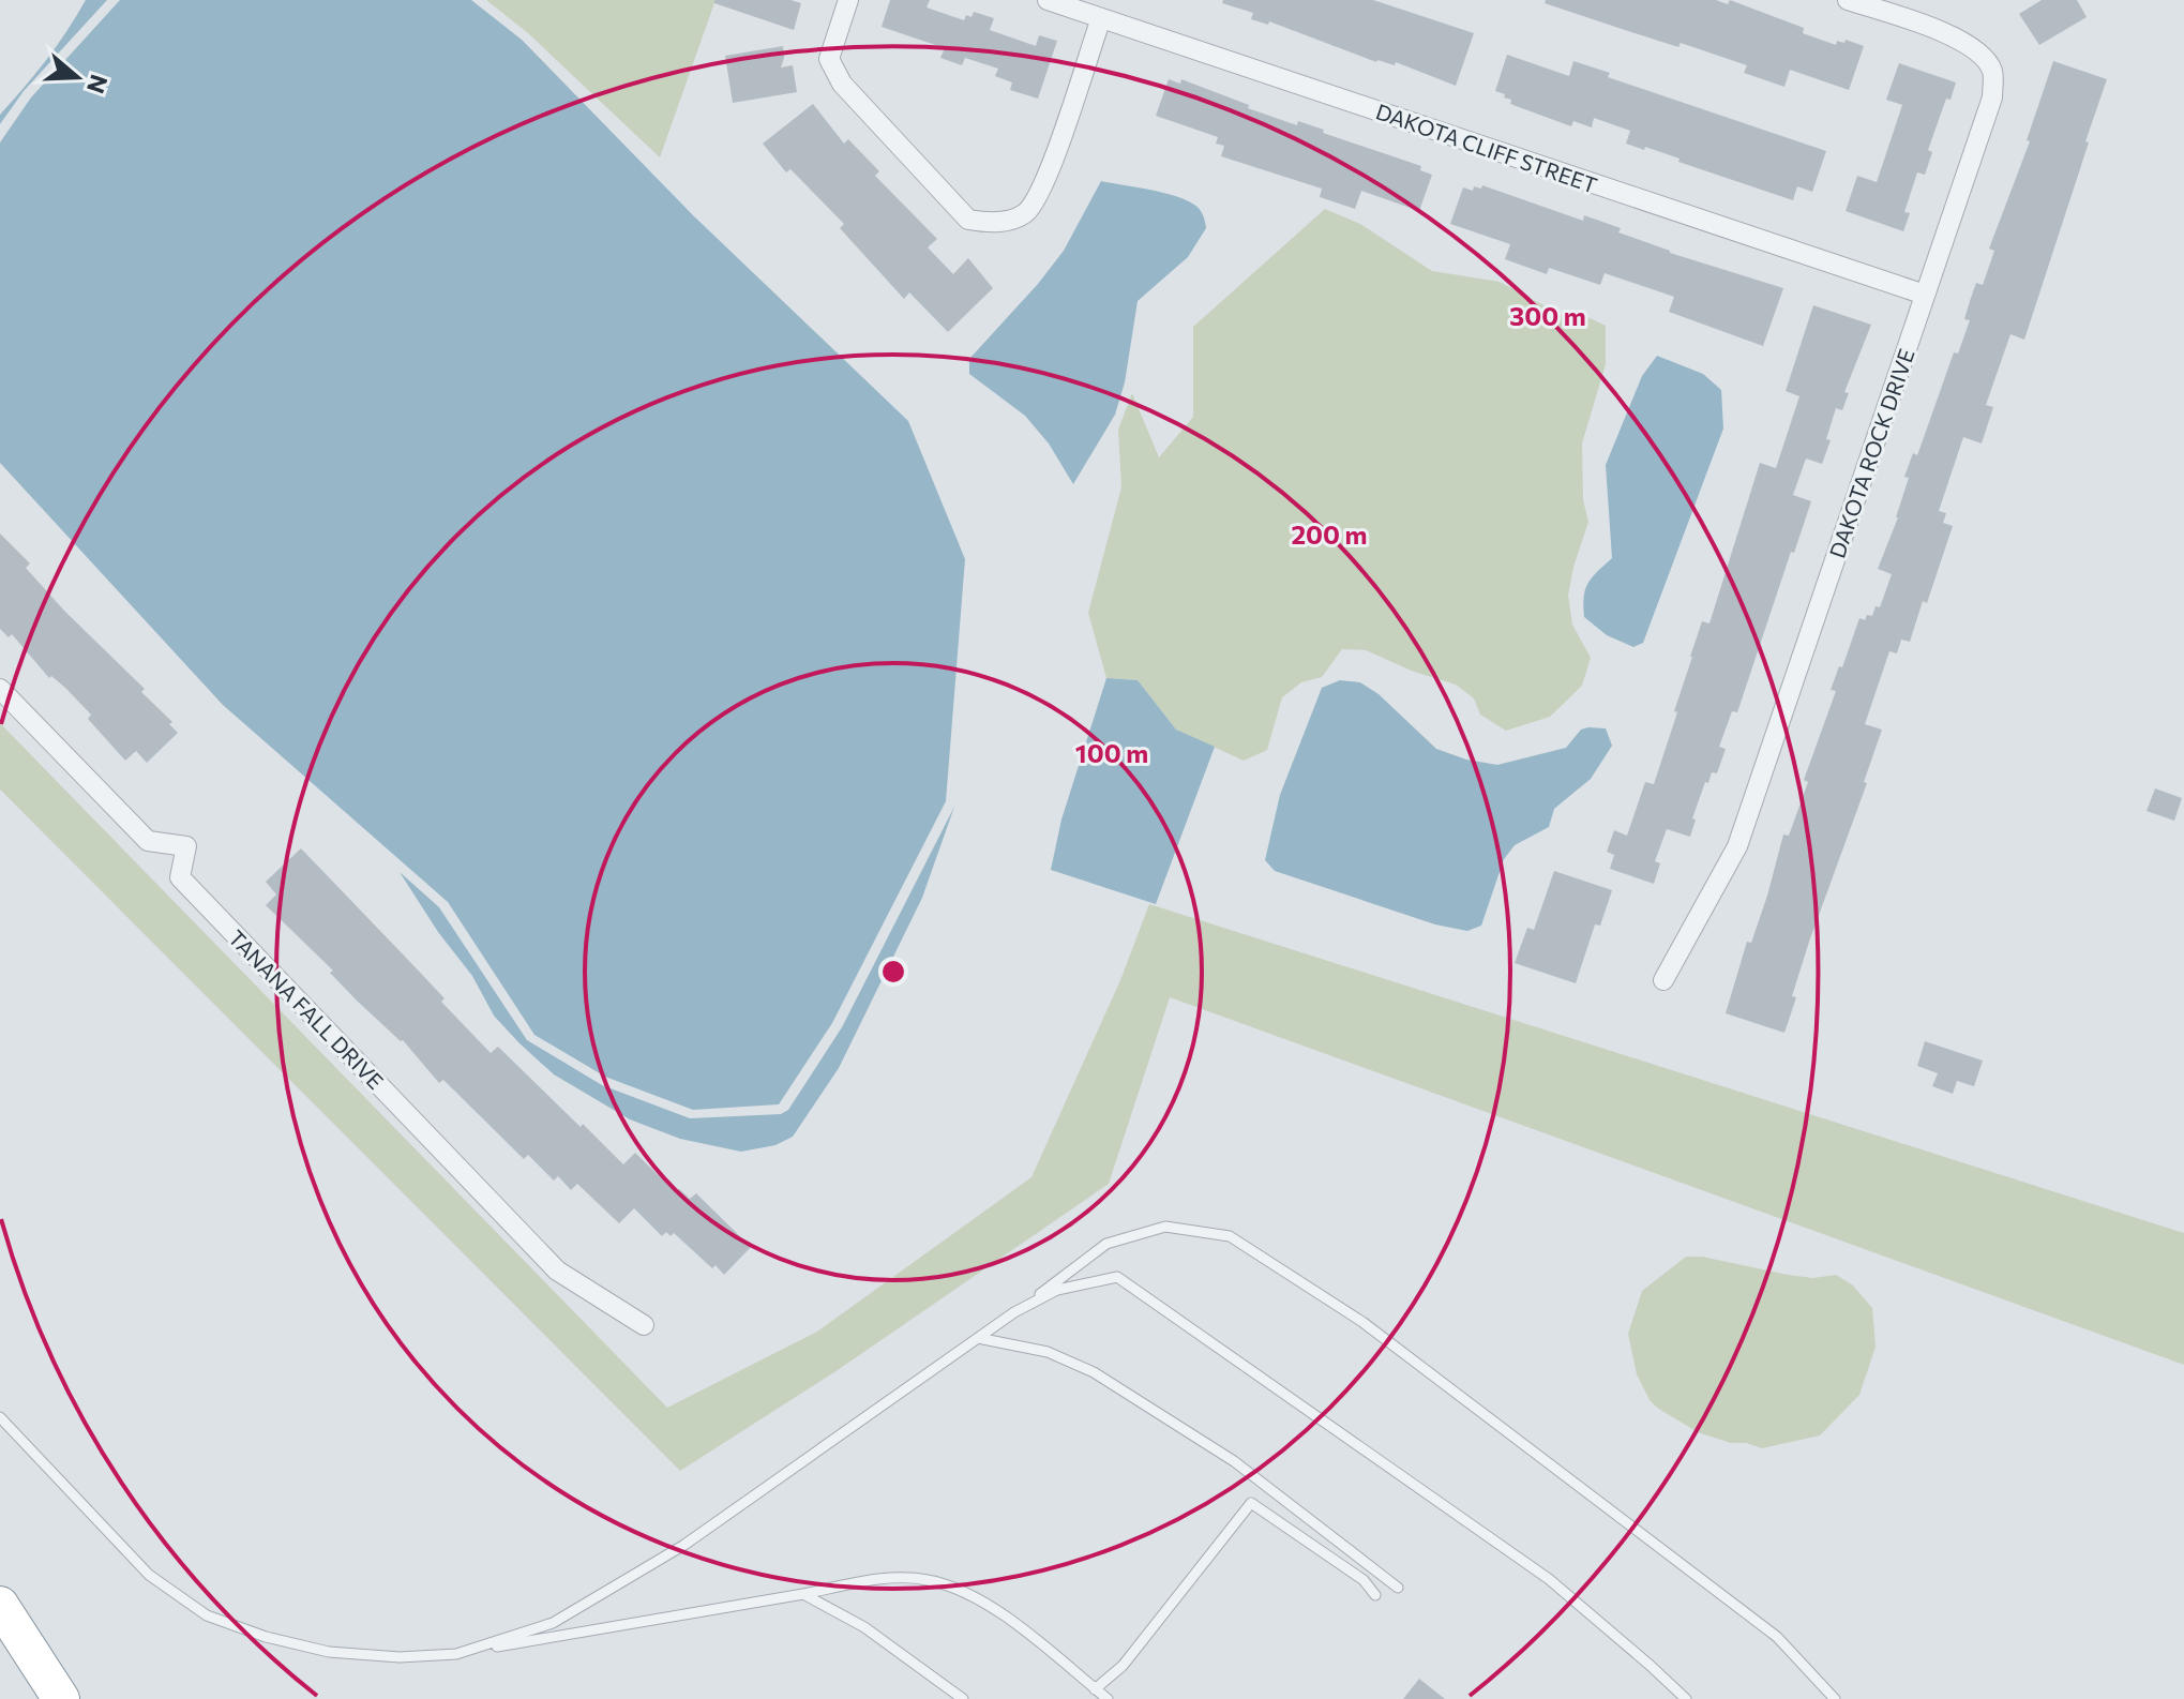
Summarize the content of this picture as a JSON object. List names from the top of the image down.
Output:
{
  "streets": {
    "street": ["DAKOTA CLIFF STREET", "DAKOTA ROCK DRIVE", "TANANA FALL DRIVE"]
  },
  "crossings": [
    ["DAKOTA CLIFF STREET", "DAKOTA ROCK DRIVE"]
  ],
  "north": "right",
  "rings": ["300 m", "200 m", "100 m"]
}
